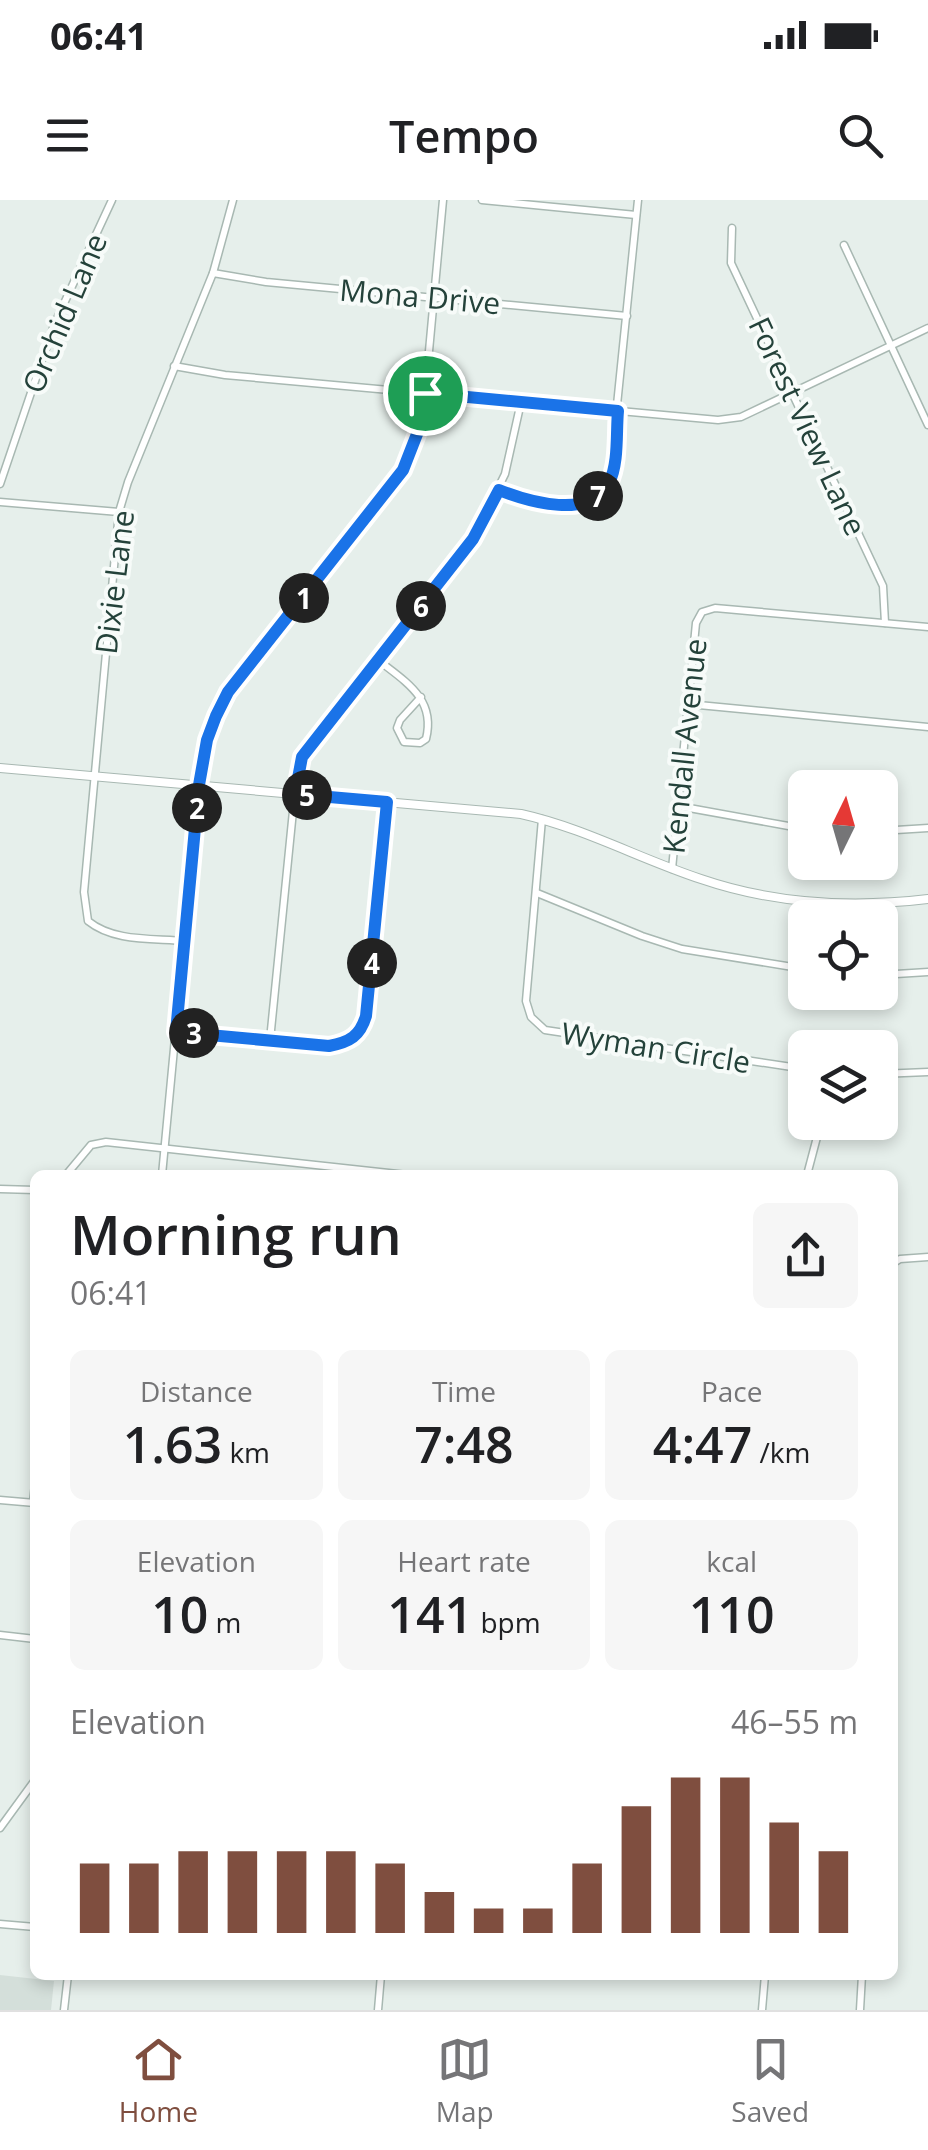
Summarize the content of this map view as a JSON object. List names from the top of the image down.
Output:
{
  "streets": {
    "street": [
      "Mona Drive",
      "Orchid Lane",
      "Forest View Lane",
      "Dixie Lane",
      "Kendall Avenue",
      "Wyman Circle"
    ]
  },
  "crossings": [
    ["Mona Drive", "Dixie Lane"],
    ["Forest View Lane", "Kendall Avenue"]
  ],
  "north": "top",
  "page": {
    "status": "06:41",
    "header": "Tempo",
    "pins": [
      "7",
      "1",
      "6",
      "5",
      "2",
      "4",
      "3"
    ],
    "heading": ["Morning run", "06:41"],
    "stats": [
      ["Distance", "1.63 km"],
      ["Time", "7:48"],
      ["Pace", "4:47 /km"],
      ["Elevation", "10 m"],
      ["Heart rate", "141 bpm"],
      ["kcal", "110"]
    ],
    "chart": ["Elevation", "46–55 m"],
    "tabs": ["Home", "Map", "Saved"]
  }
}
